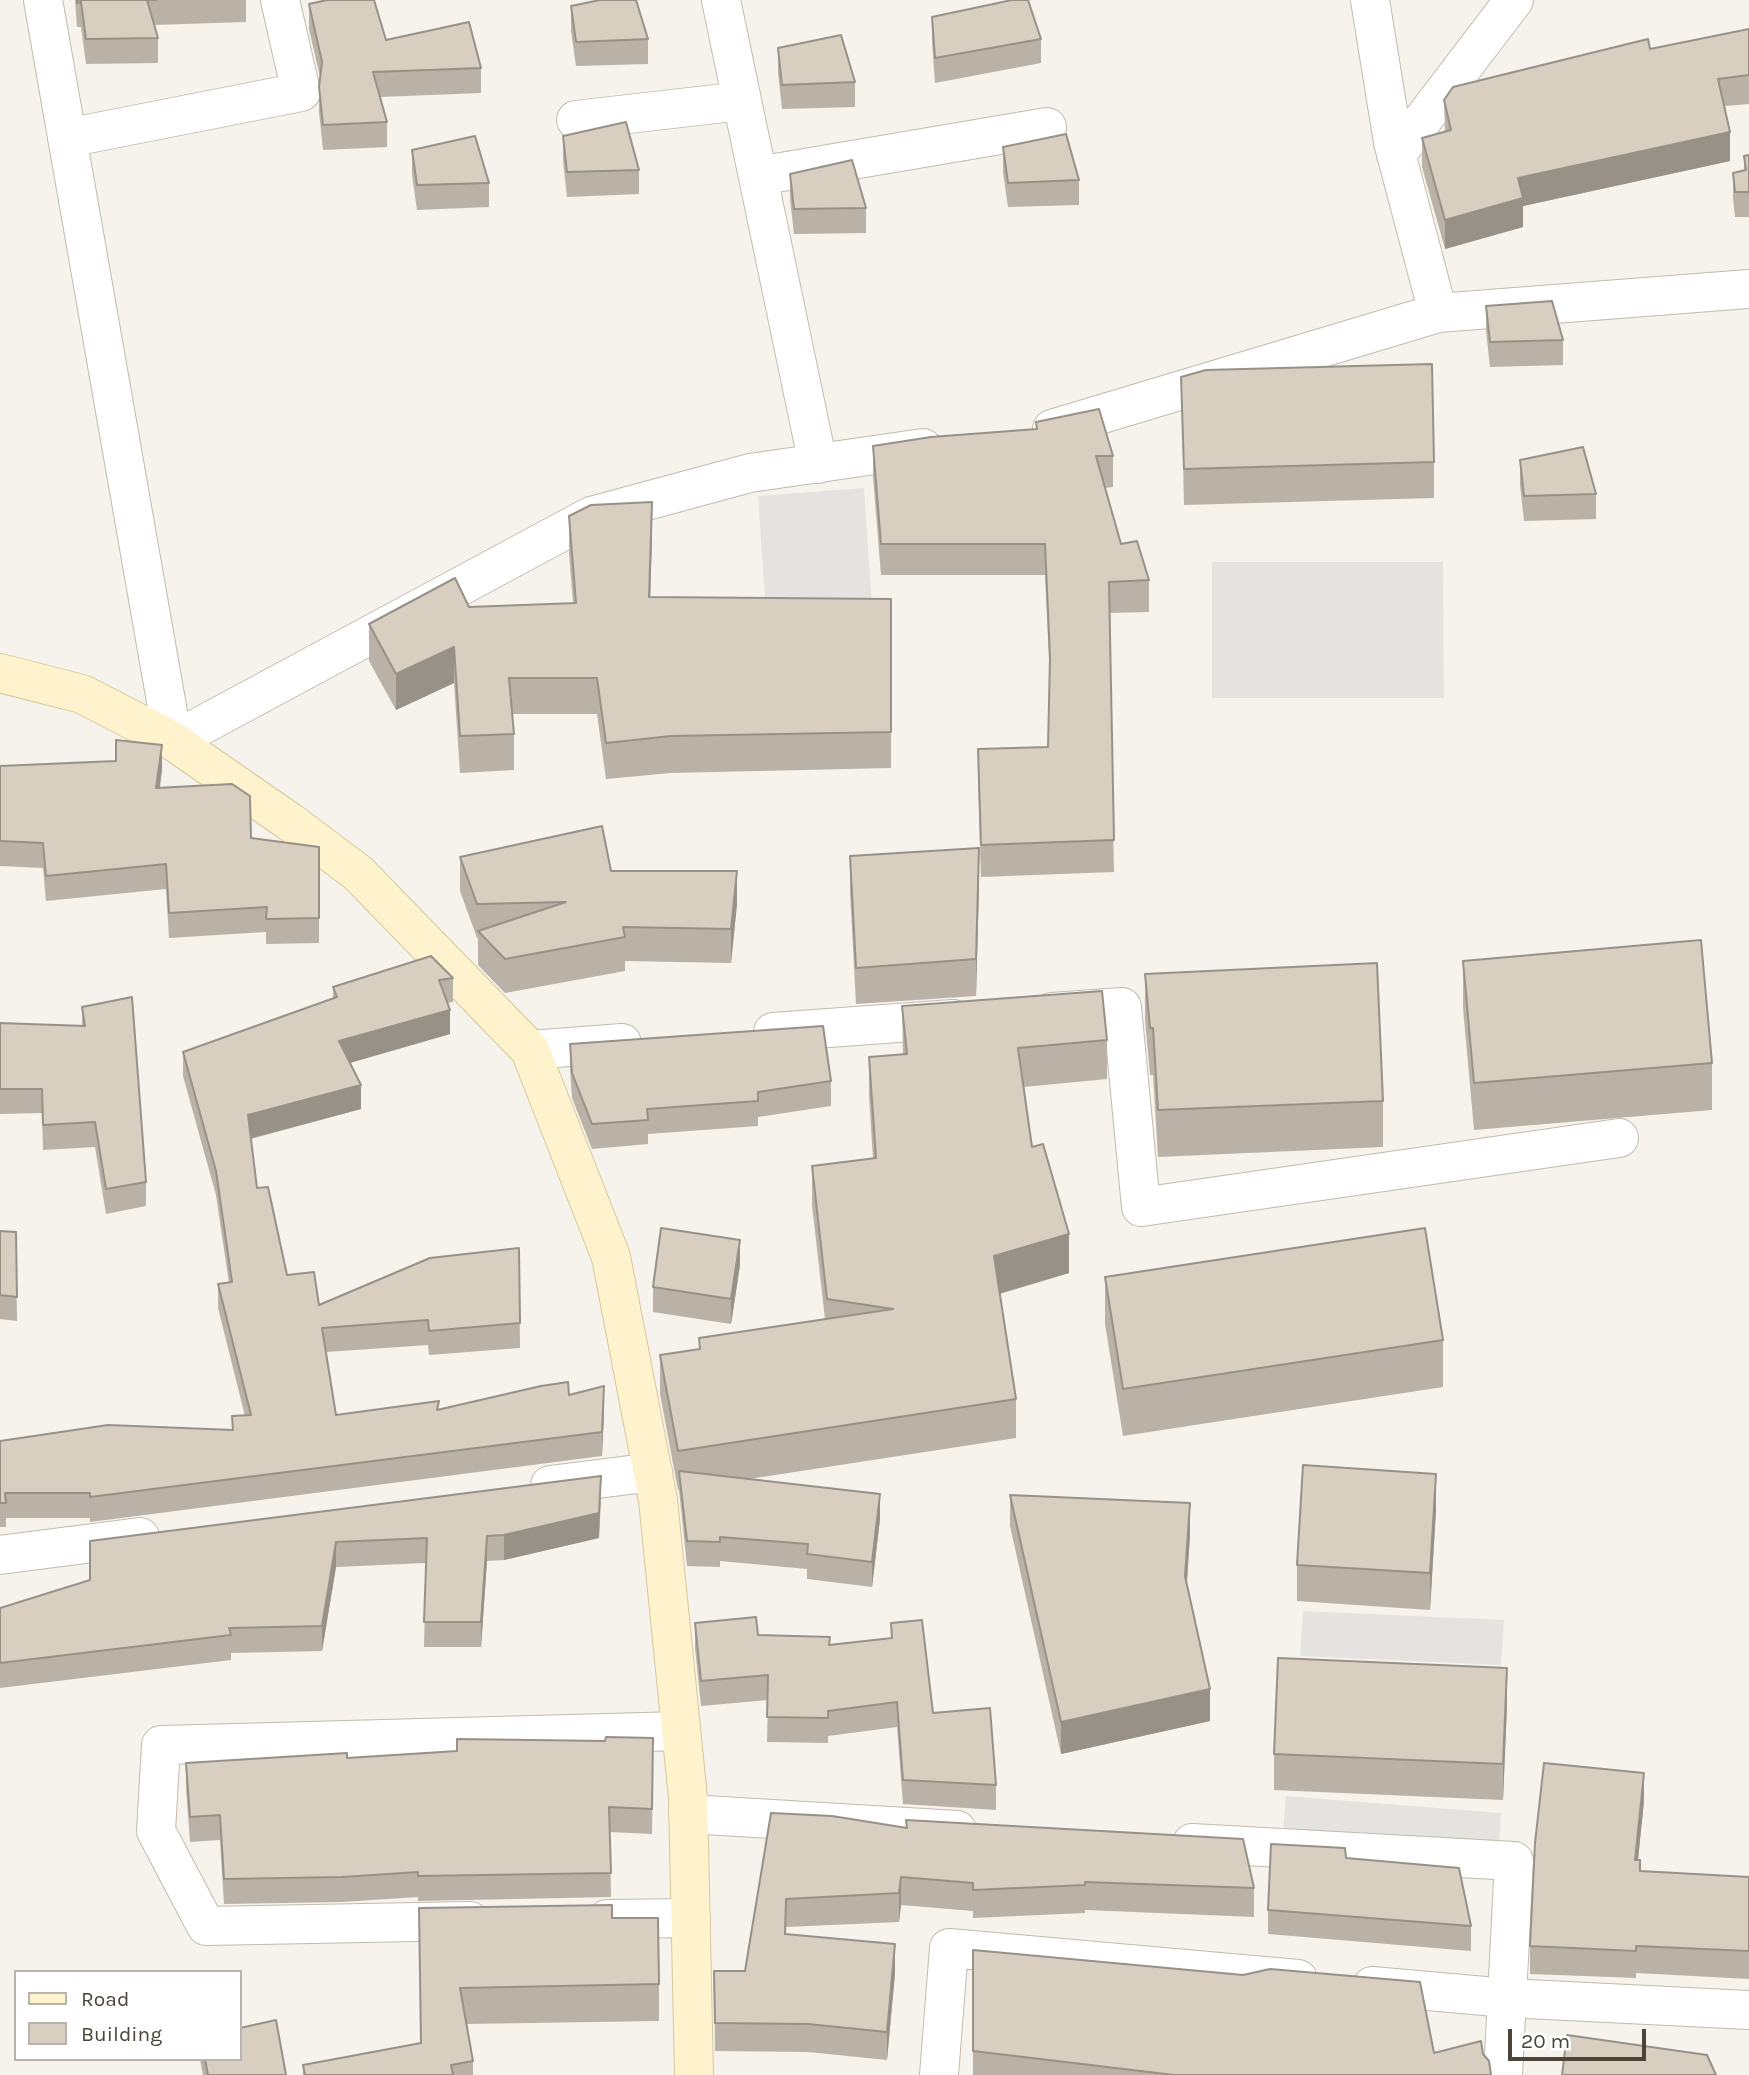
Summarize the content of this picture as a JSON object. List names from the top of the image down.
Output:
{
  "legend": ["Road", "Building"],
  "scale_bar": "20 m"
}
